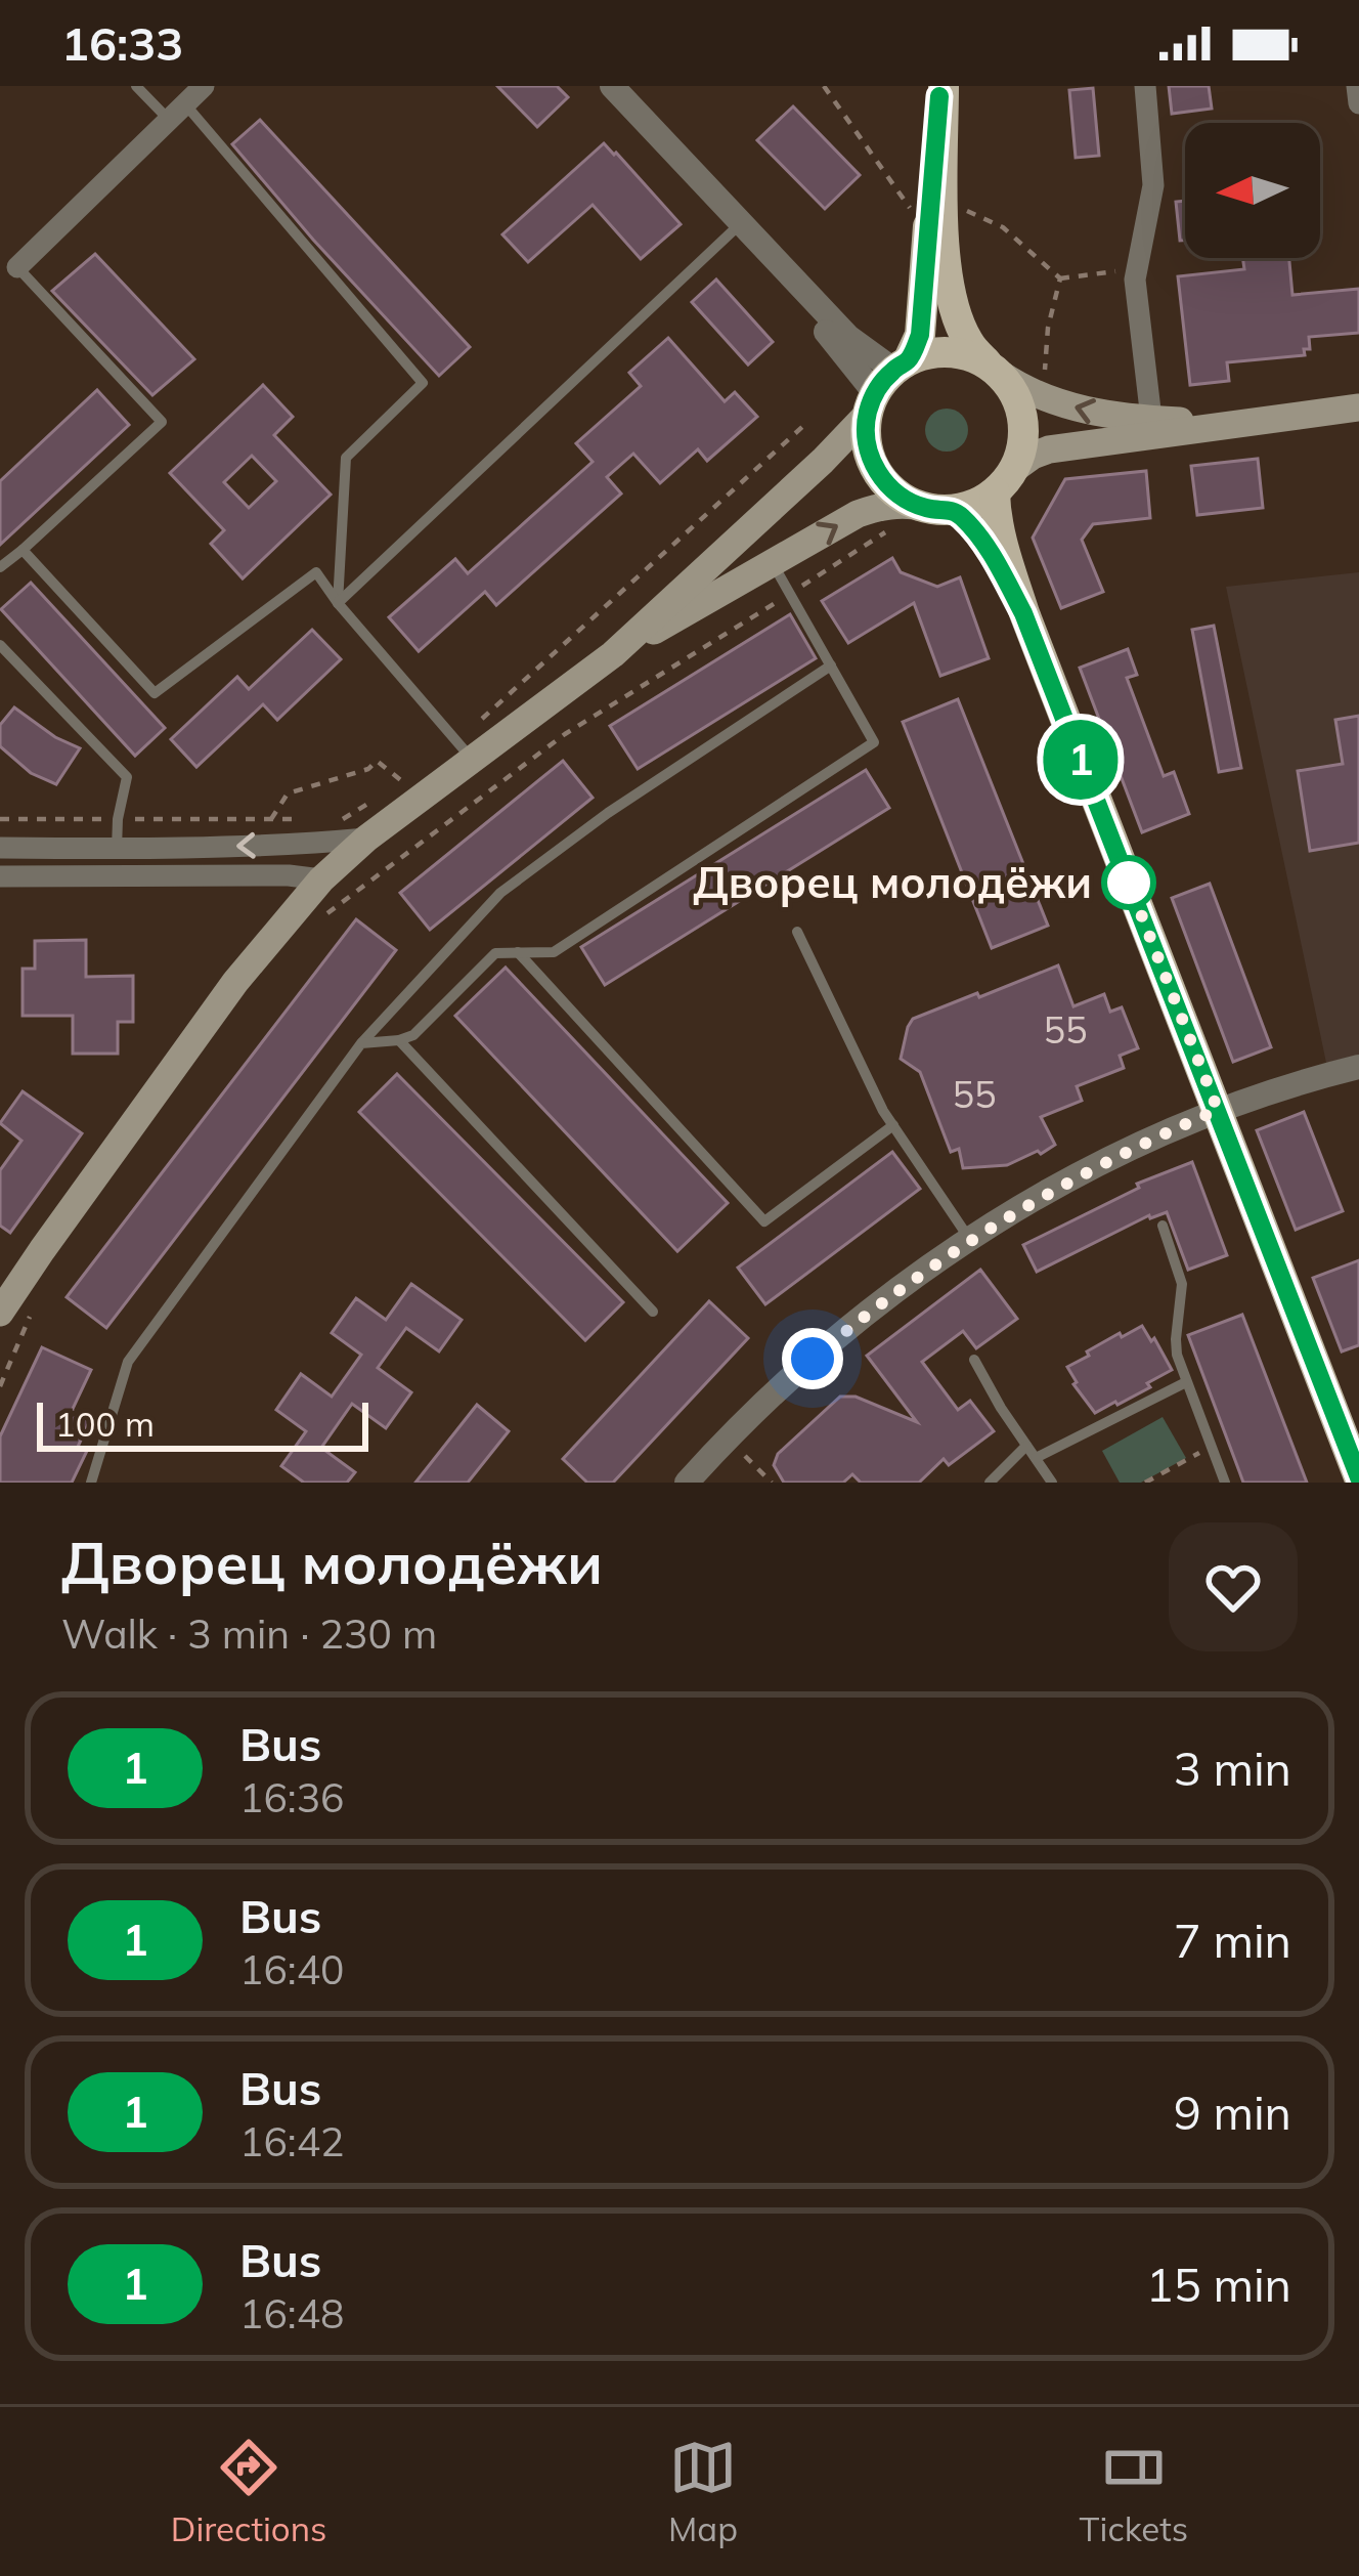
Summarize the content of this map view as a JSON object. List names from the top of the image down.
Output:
{
  "places": ["Дворец молодёжи"],
  "lines": ["bus line 1"],
  "house_numbers": ["55", "55"],
  "scale_bar": "100 m",
  "north": "left",
  "page": {
    "status": "16:33",
    "on_map": "1",
    "scale": "100 m",
    "heading": ["Дворец молодёжи", "Walk · 3 min · 230 m"],
    "list": [
      {
        "mark": "1",
        "name": "Bus",
        "note": "16:36",
        "value": "3 min"
      },
      {
        "mark": "1",
        "name": "Bus",
        "note": "16:40",
        "value": "7 min"
      },
      {
        "mark": "1",
        "name": "Bus",
        "note": "16:42",
        "value": "9 min"
      },
      {
        "mark": "1",
        "name": "Bus",
        "note": "16:48",
        "value": "15 min"
      }
    ],
    "tabs": ["Directions", "Map", "Tickets"]
  }
}
